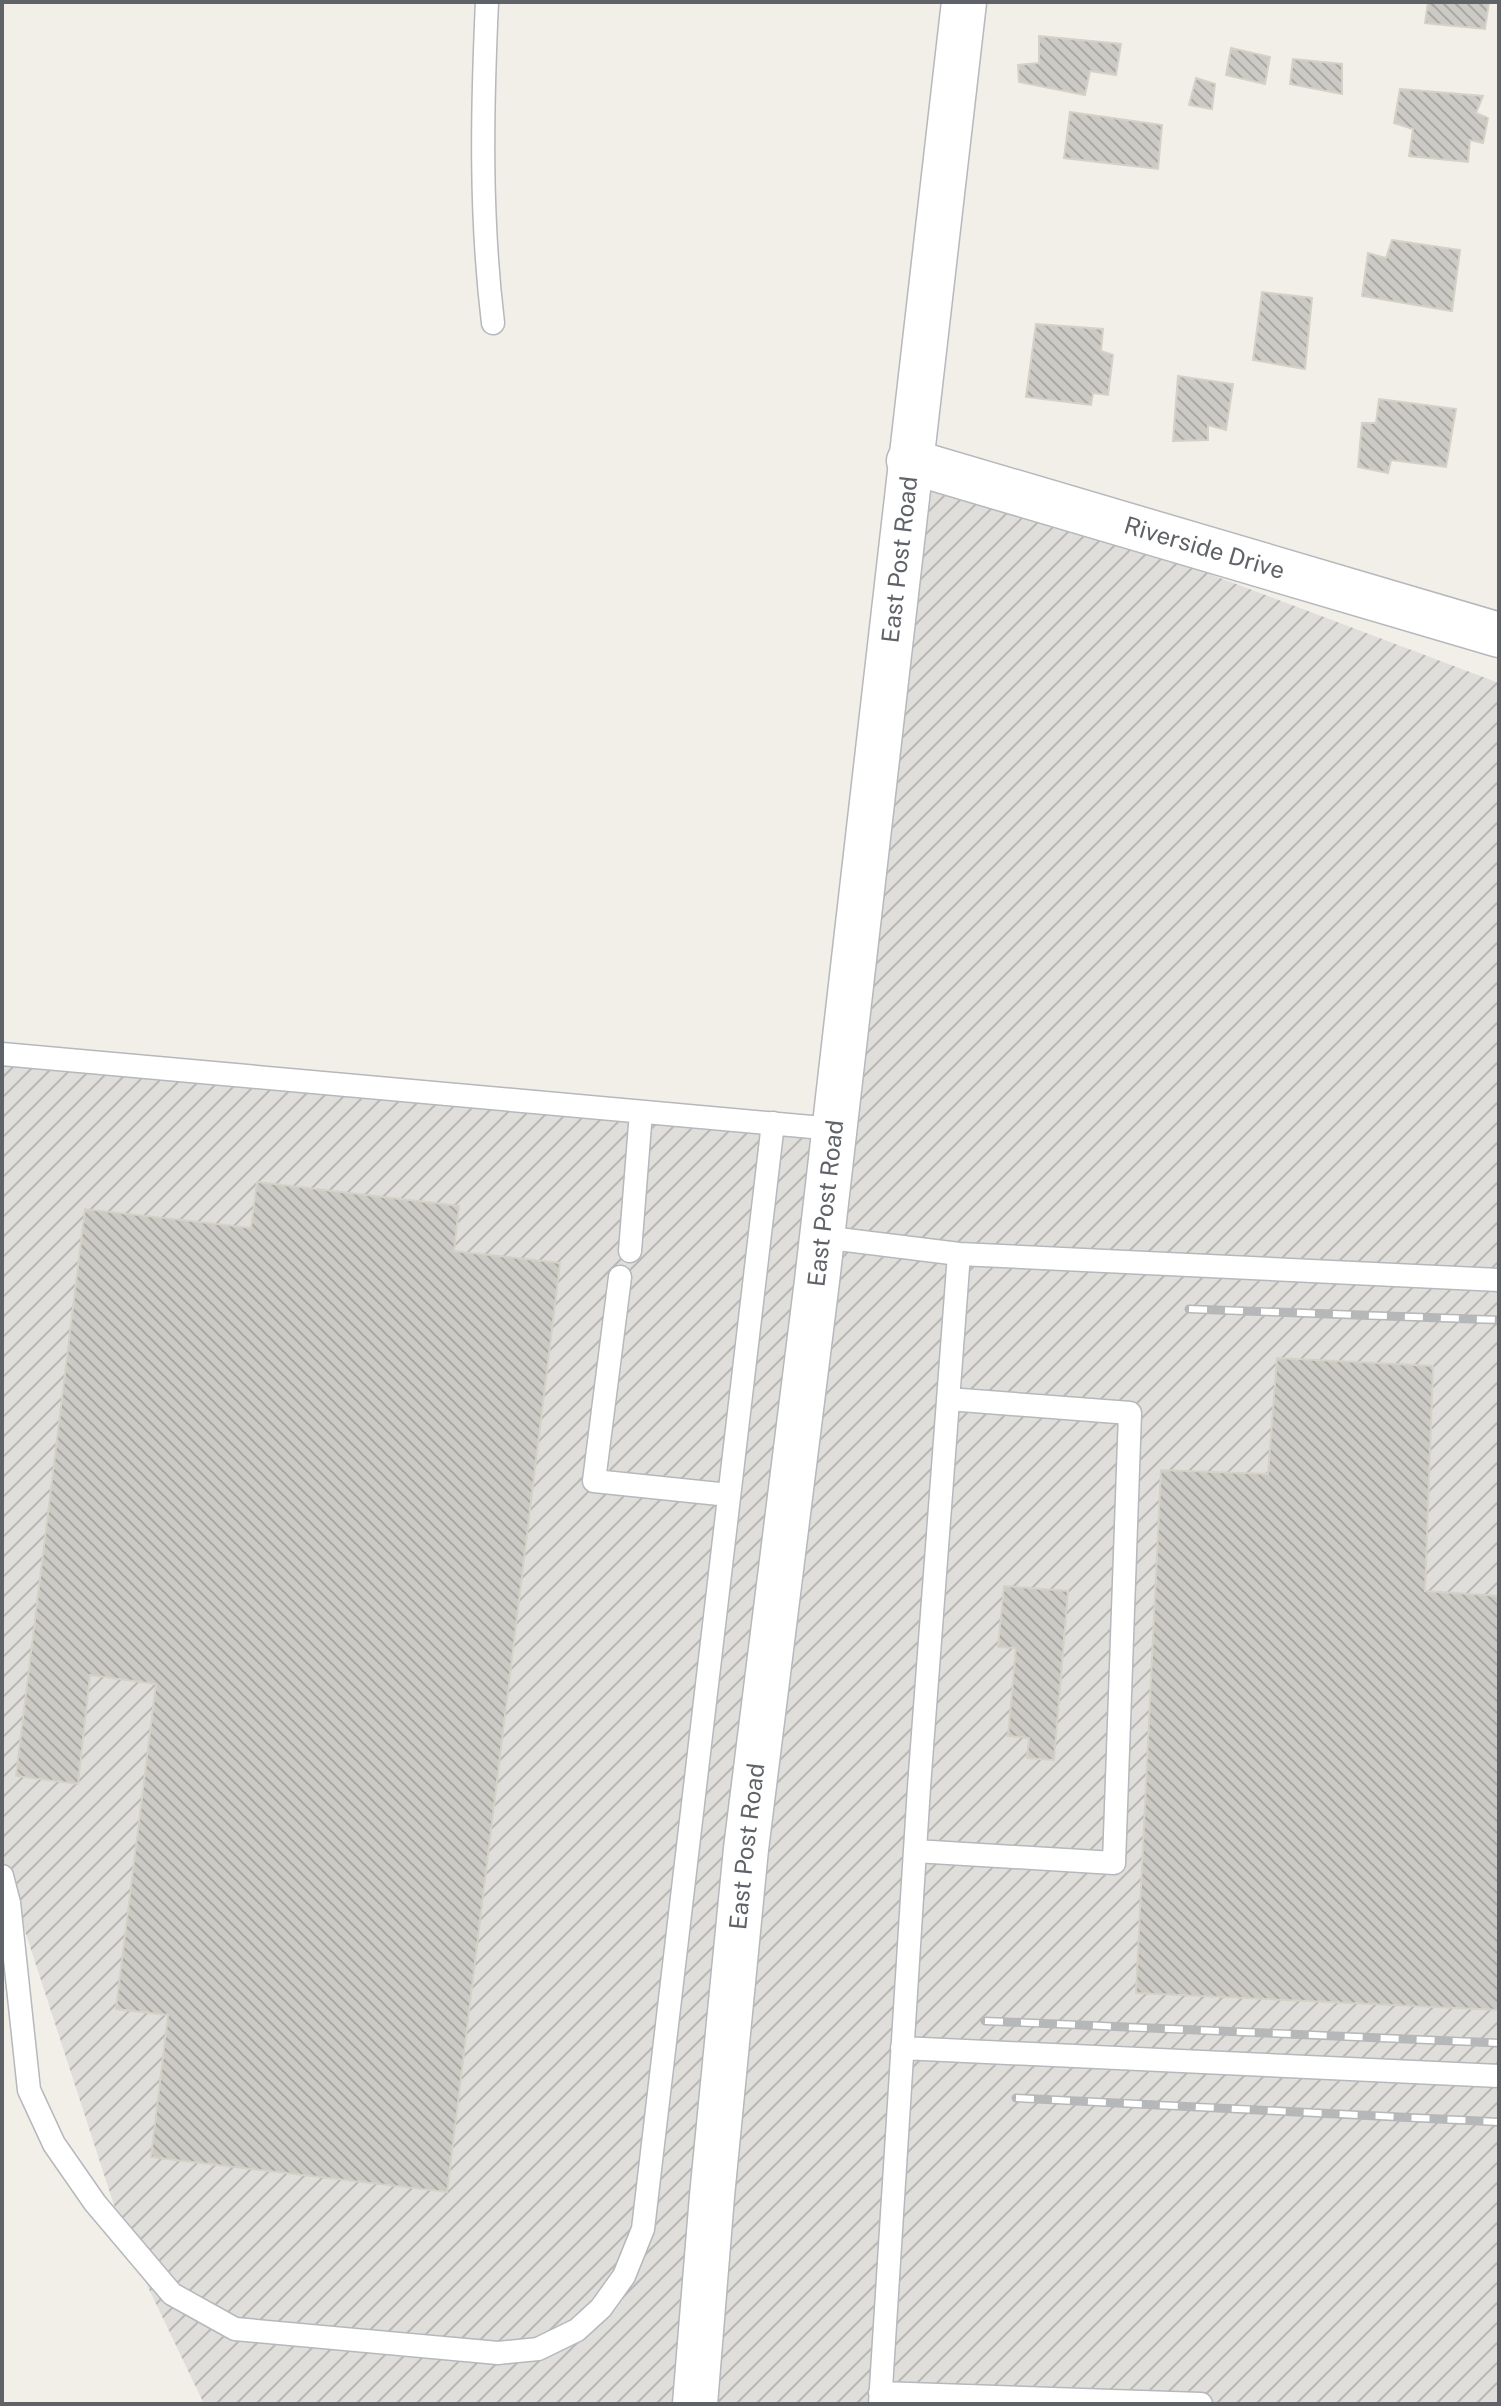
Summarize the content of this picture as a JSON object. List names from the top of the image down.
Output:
{
  "streets": {
    "street": ["Riverside Drive", "East Post Road"]
  },
  "crossings": [
    ["Riverside Drive", "East Post Road"]
  ]
}
